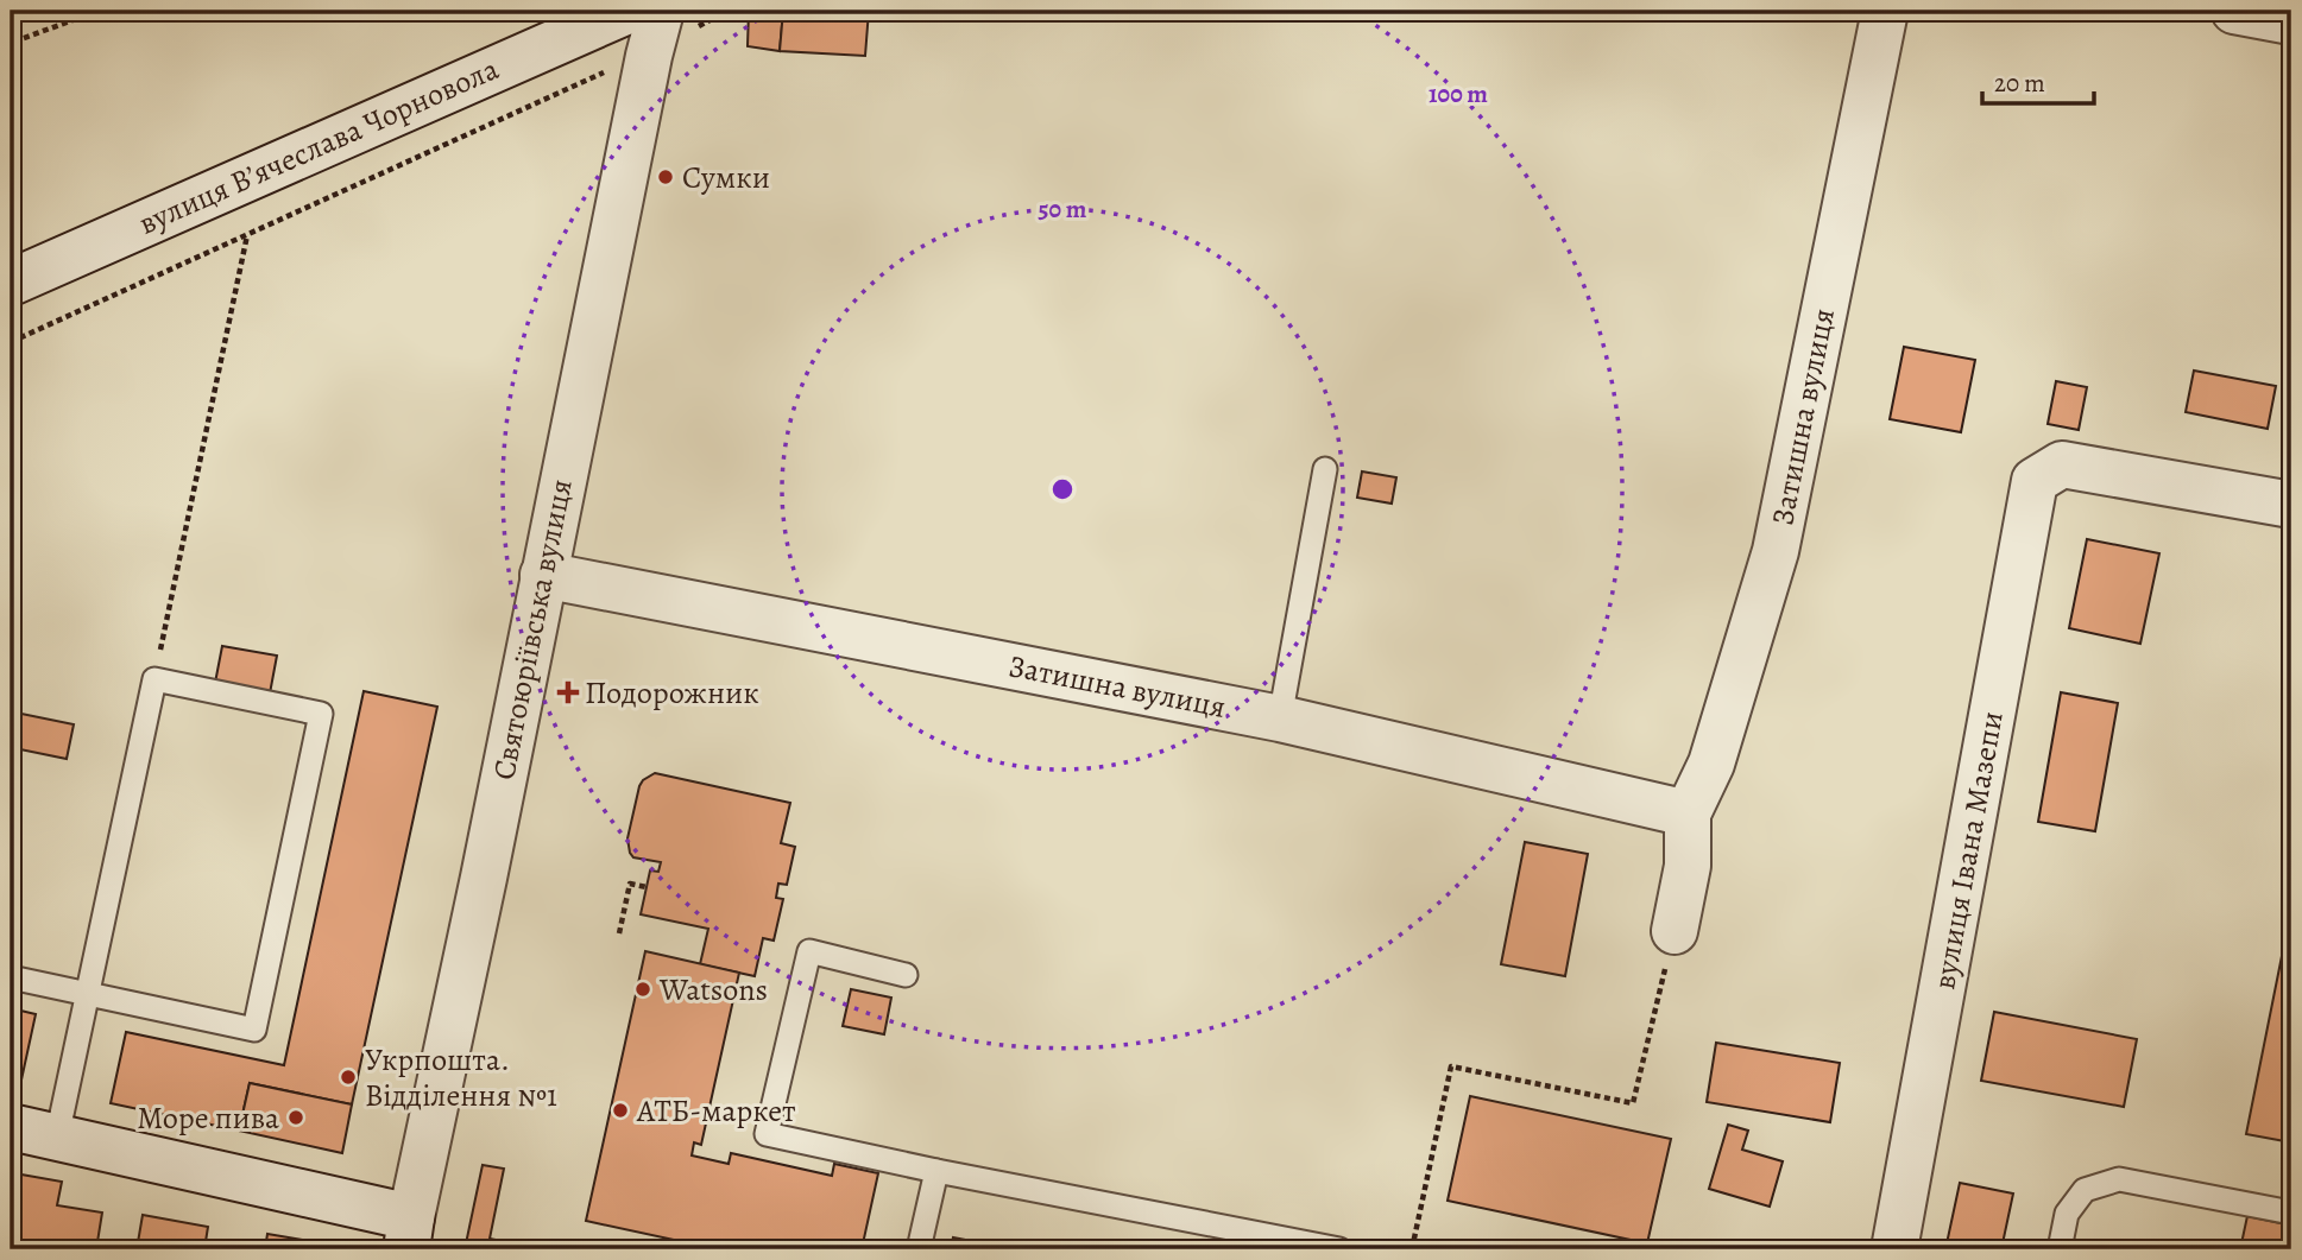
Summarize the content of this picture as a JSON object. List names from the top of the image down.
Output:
{
  "streets": {
    "street": [
      "вулиця Вʼячеслава Чорновола",
      "Затишна вулиця",
      "Святоюріївська вулиця",
      "вулиця Івана Мазепи"
    ]
  },
  "crossings": [
    ["Затишна вулиця", "Святоюріївська вулиця"]
  ],
  "places": {
    "other": [
      "Сумки",
      "Watsons",
      "Укрпошта. Відділення №1",
      "АТБ-маркет",
      "Море пива"
    ],
    "health": ["Подорожник"]
  },
  "scale_bar": "20 m",
  "rings": ["100 m", "50 m"]
}
